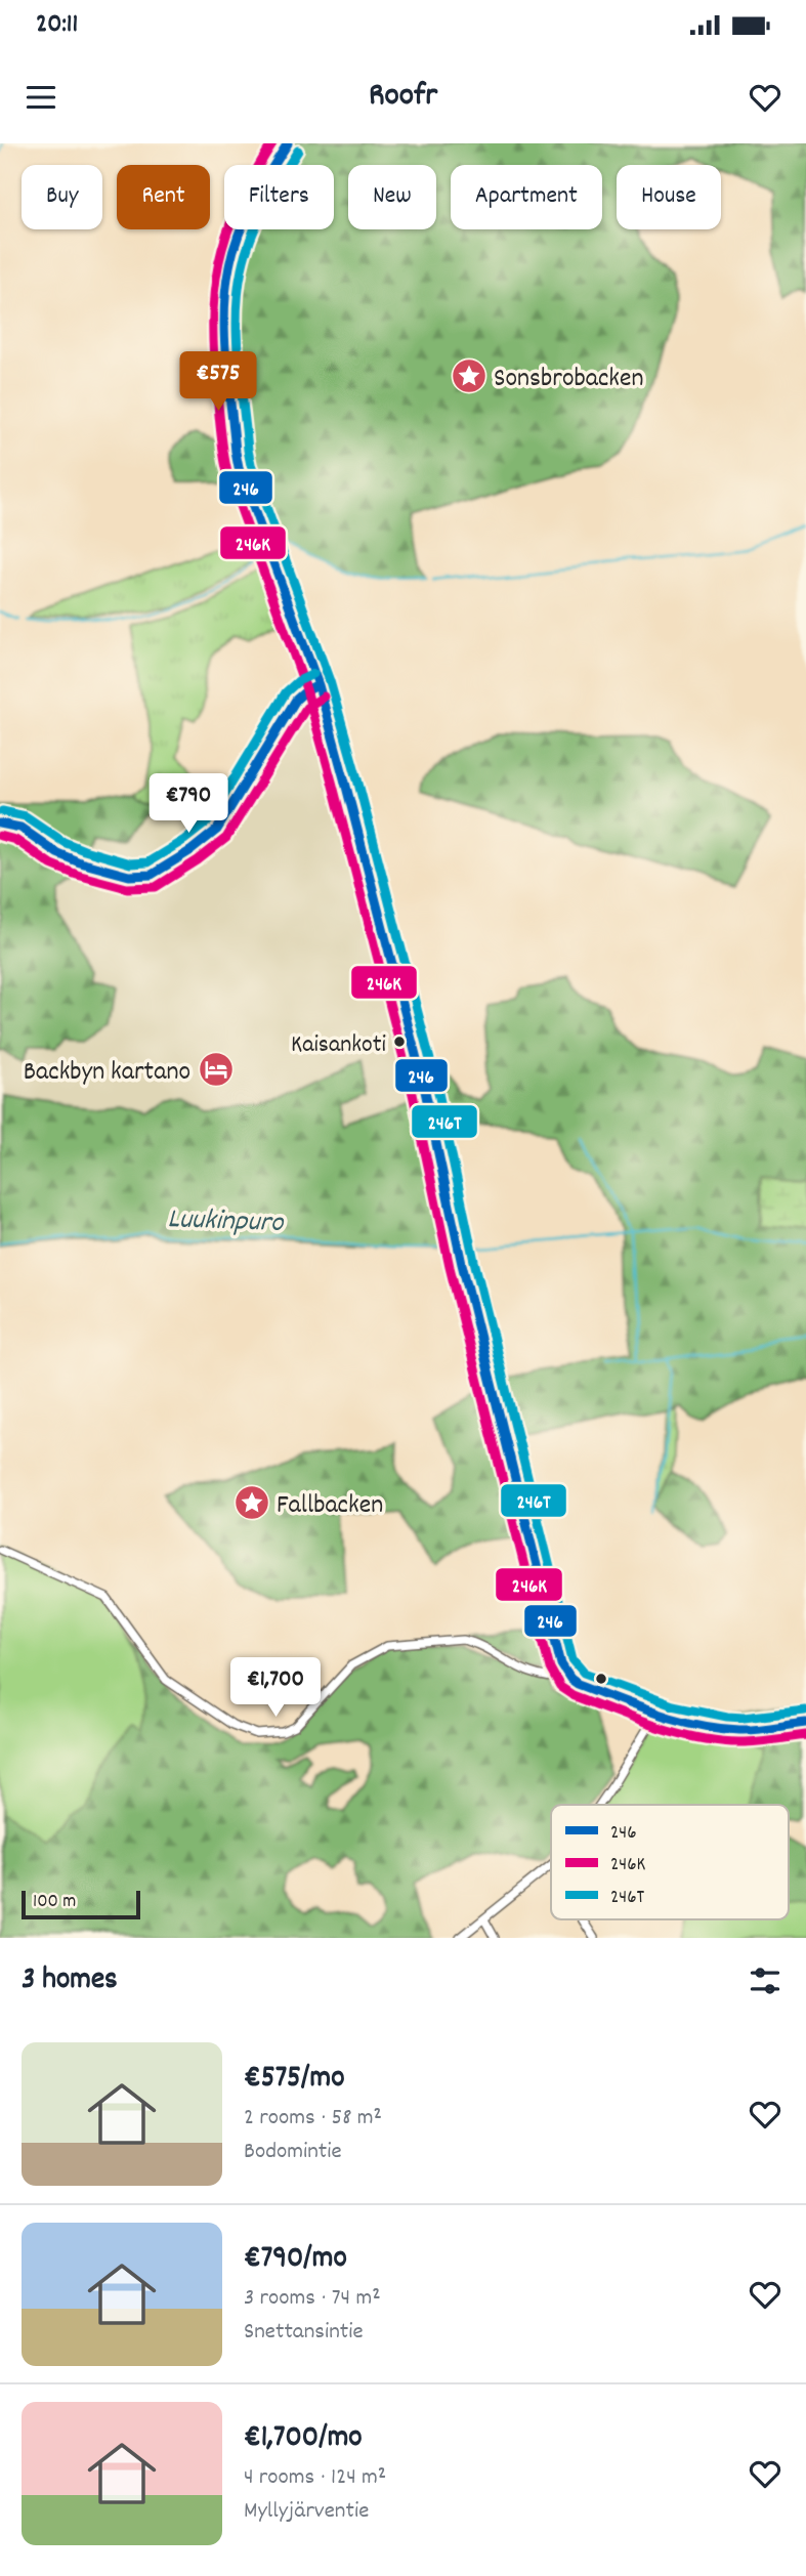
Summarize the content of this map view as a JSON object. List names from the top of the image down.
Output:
{
  "water": ["Luukinpuro"],
  "places": {
    "place": ["Sonsbrobacken", "Fallbacken"],
    "other": ["Kaisankoti"],
    "hotel": ["Backbyn kartano"]
  },
  "lines": ["transit line 246", "transit line 246K", "transit line 246T"],
  "legend": ["246", "246K", "246T"],
  "scale_bar": "100 m",
  "page": {
    "status": "20:11",
    "header": "Roofr",
    "chip": [
      "Buy",
      "Rent",
      "Filters",
      "New",
      "Apartment",
      "House"
    ],
    "price": ["€575", "€790", "€1,700"],
    "scale": "100 m",
    "heading": "3 homes",
    "list": [
      {
        "name": "€575/mo",
        "note": "2 rooms · 58 m² · Bodomintie"
      },
      {
        "name": "€790/mo",
        "note": "3 rooms · 74 m² · Snettansintie"
      },
      {
        "name": "€1,700/mo",
        "note": "4 rooms · 124 m² · Myllyjärventie"
      }
    ]
  }
}
